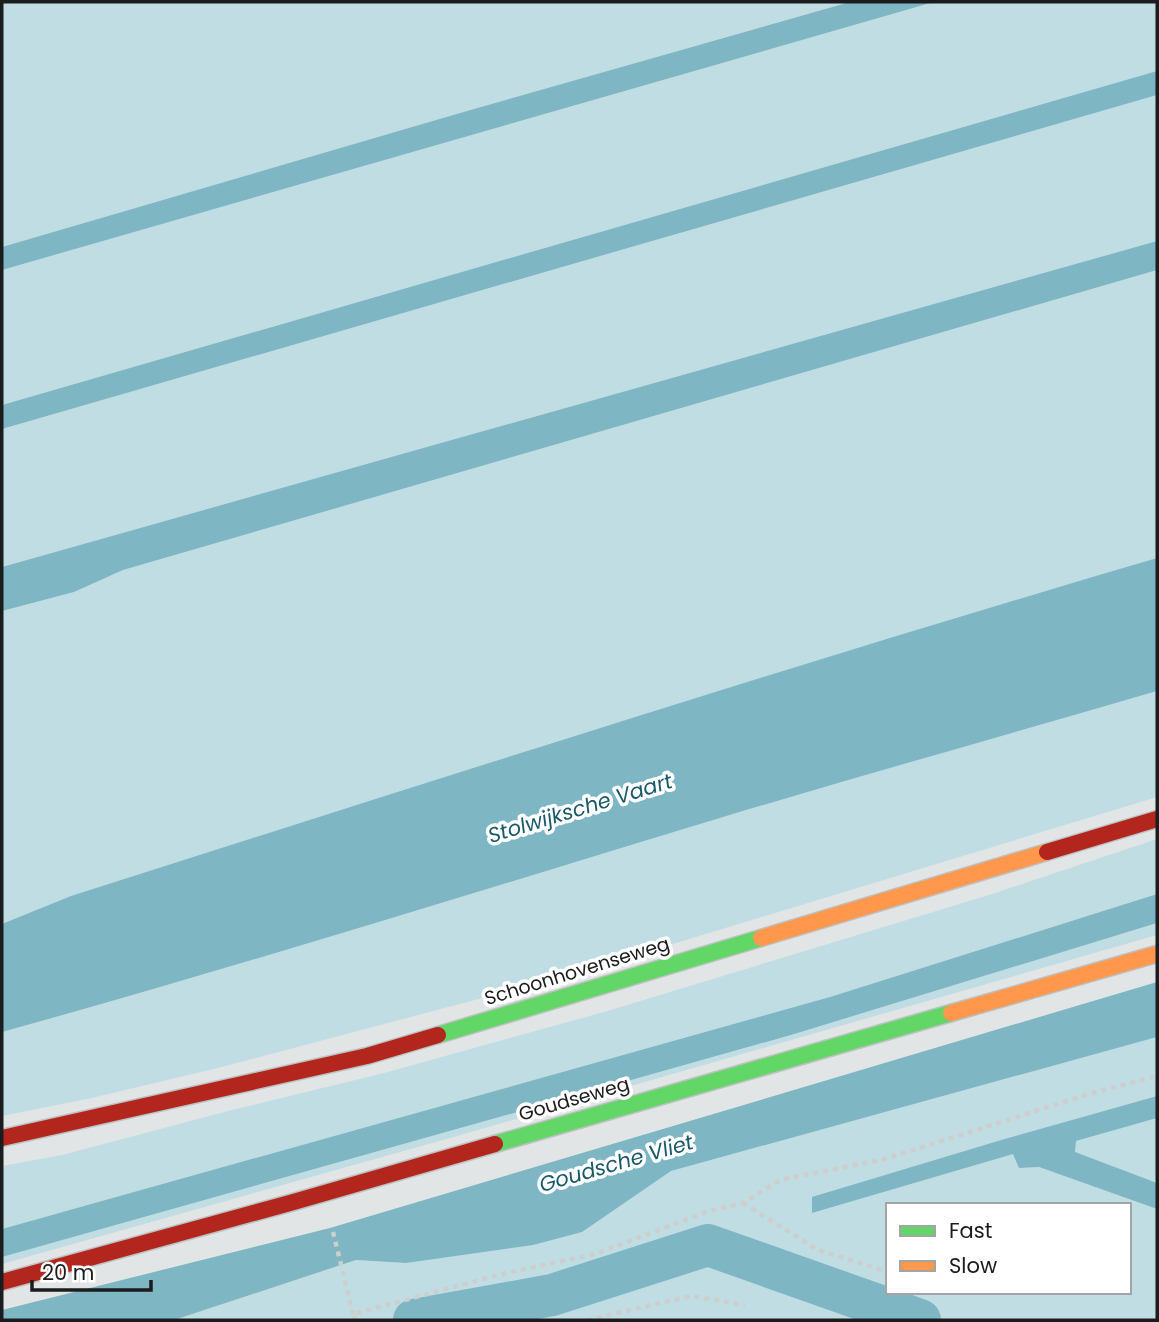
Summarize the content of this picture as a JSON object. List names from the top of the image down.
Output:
{
  "streets": {
    "main road": ["Schoonhovenseweg", "Goudseweg"]
  },
  "water": ["Stolwijksche Vaart", "Goudsche Vliet"],
  "legend": ["Fast", "Slow"],
  "scale_bar": "20 m"
}
